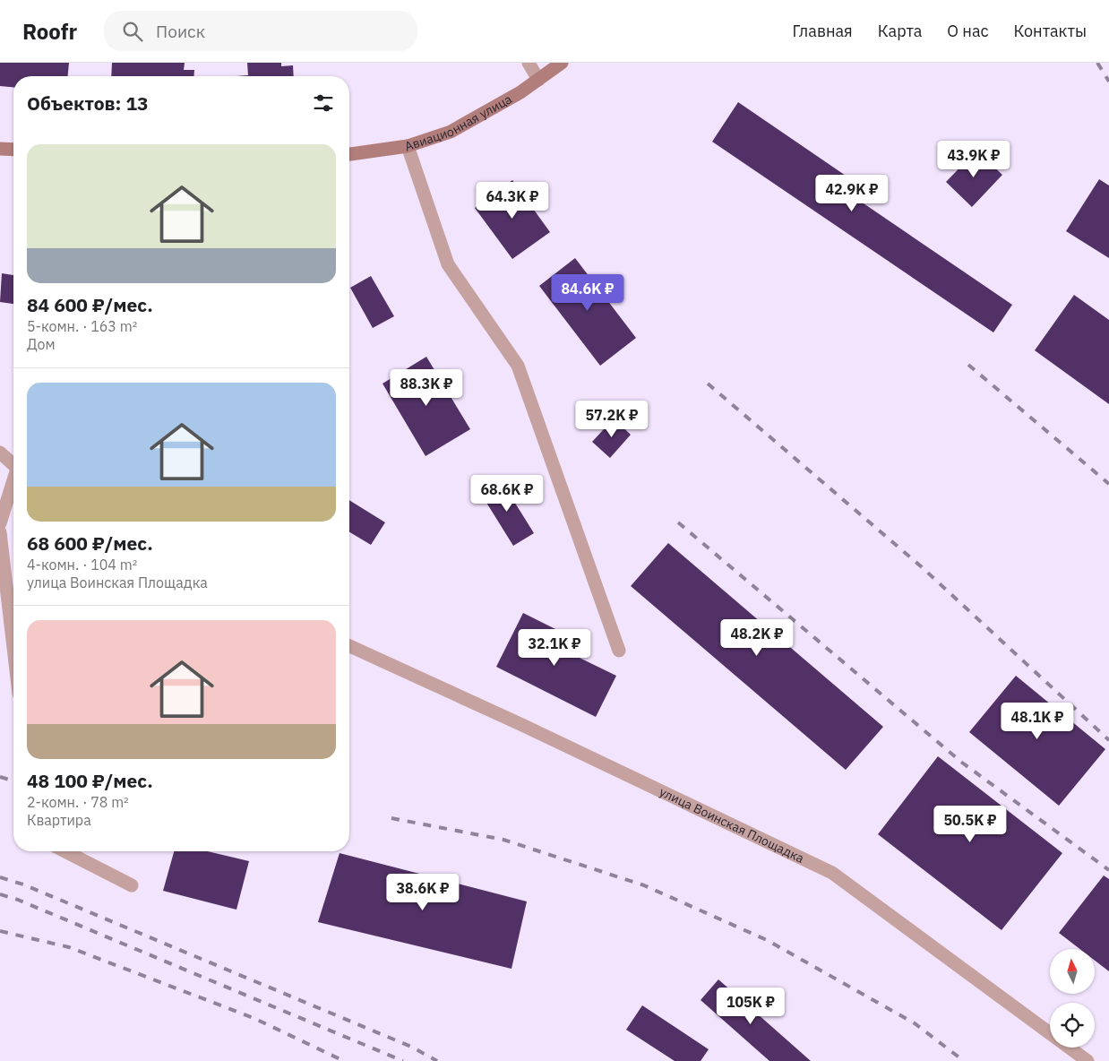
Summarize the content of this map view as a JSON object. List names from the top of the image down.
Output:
{
  "streets": {
    "main road": ["Авиационная улица"],
    "street": ["улица Воинская Площадка"]
  },
  "north": "top",
  "page": {
    "header": "Roofr",
    "search": "Поиск",
    "nav": [
      "Главная",
      "Карта",
      "О нас",
      "Контакты"
    ],
    "heading": "Объектов: 13",
    "list": [
      {
        "name": "84 600 ₽/мес.",
        "note": "5-комн. · 163 m² · Дом"
      },
      {
        "name": "68 600 ₽/мес.",
        "note": "4-комн. · 104 m² · улица Воинская Площадка"
      },
      {
        "name": "48 100 ₽/мес.",
        "note": "2-комн. · 78 m² · Квартира"
      }
    ],
    "price": [
      "43.9K ₽",
      "42.9K ₽",
      "64.3K ₽",
      "84.6K ₽",
      "88.3K ₽",
      "57.2K ₽",
      "68.6K ₽",
      "48.2K ₽",
      "32.1K ₽",
      "48.1K ₽",
      "50.5K ₽",
      "38.6K ₽",
      "105K ₽"
    ]
  }
}
